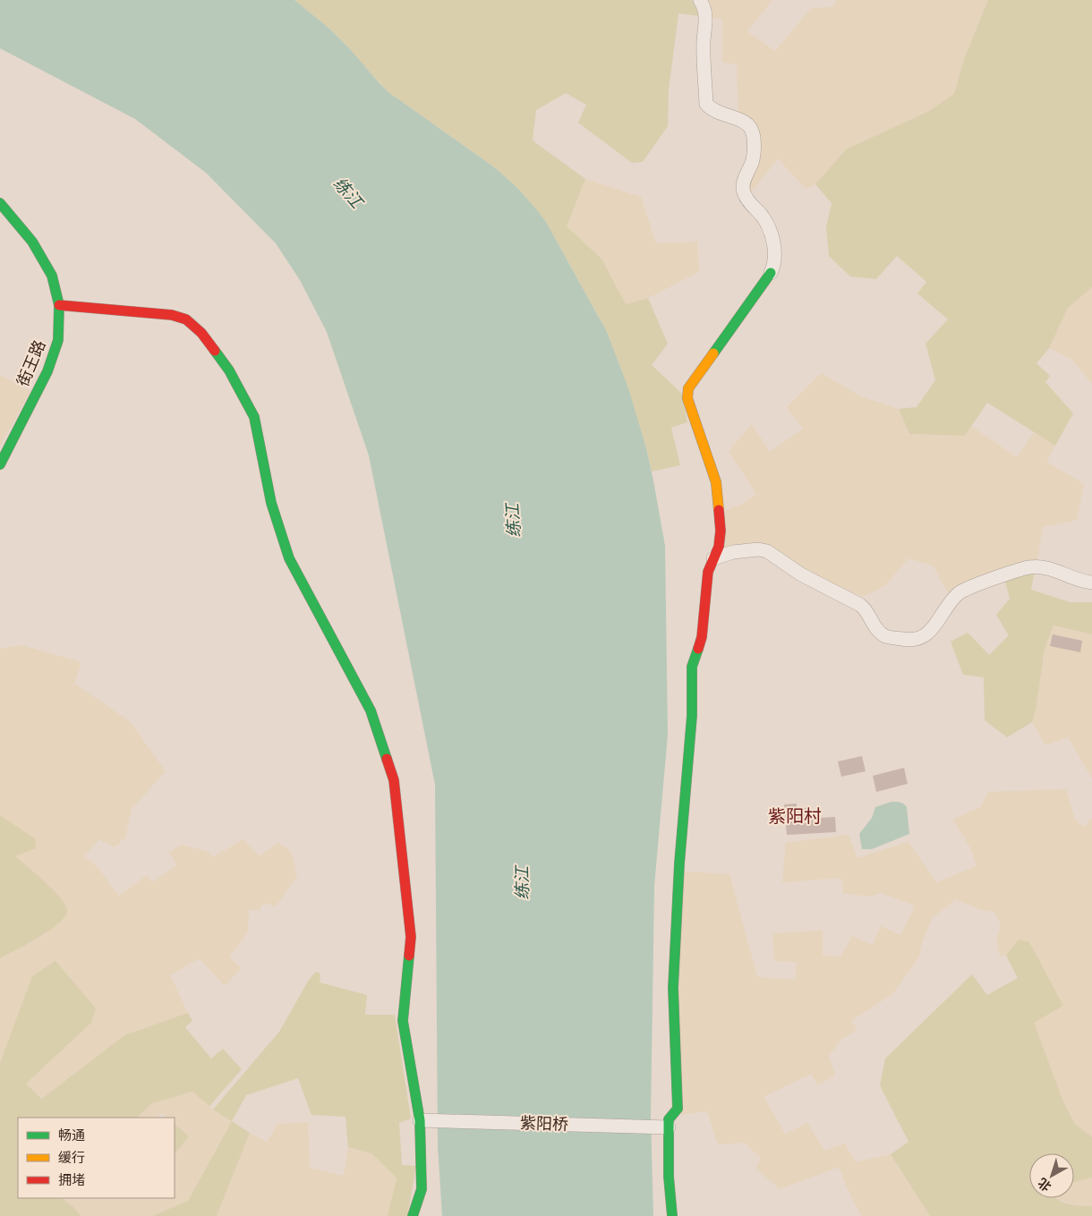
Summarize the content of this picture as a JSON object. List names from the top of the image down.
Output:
{
  "streets": {
    "street": ["街王路", "紫阳桥"]
  },
  "districts": ["紫阳村"],
  "water": ["练江"],
  "legend": ["畅通", "缓行", "拥堵"],
  "north": "bottom left"
}
